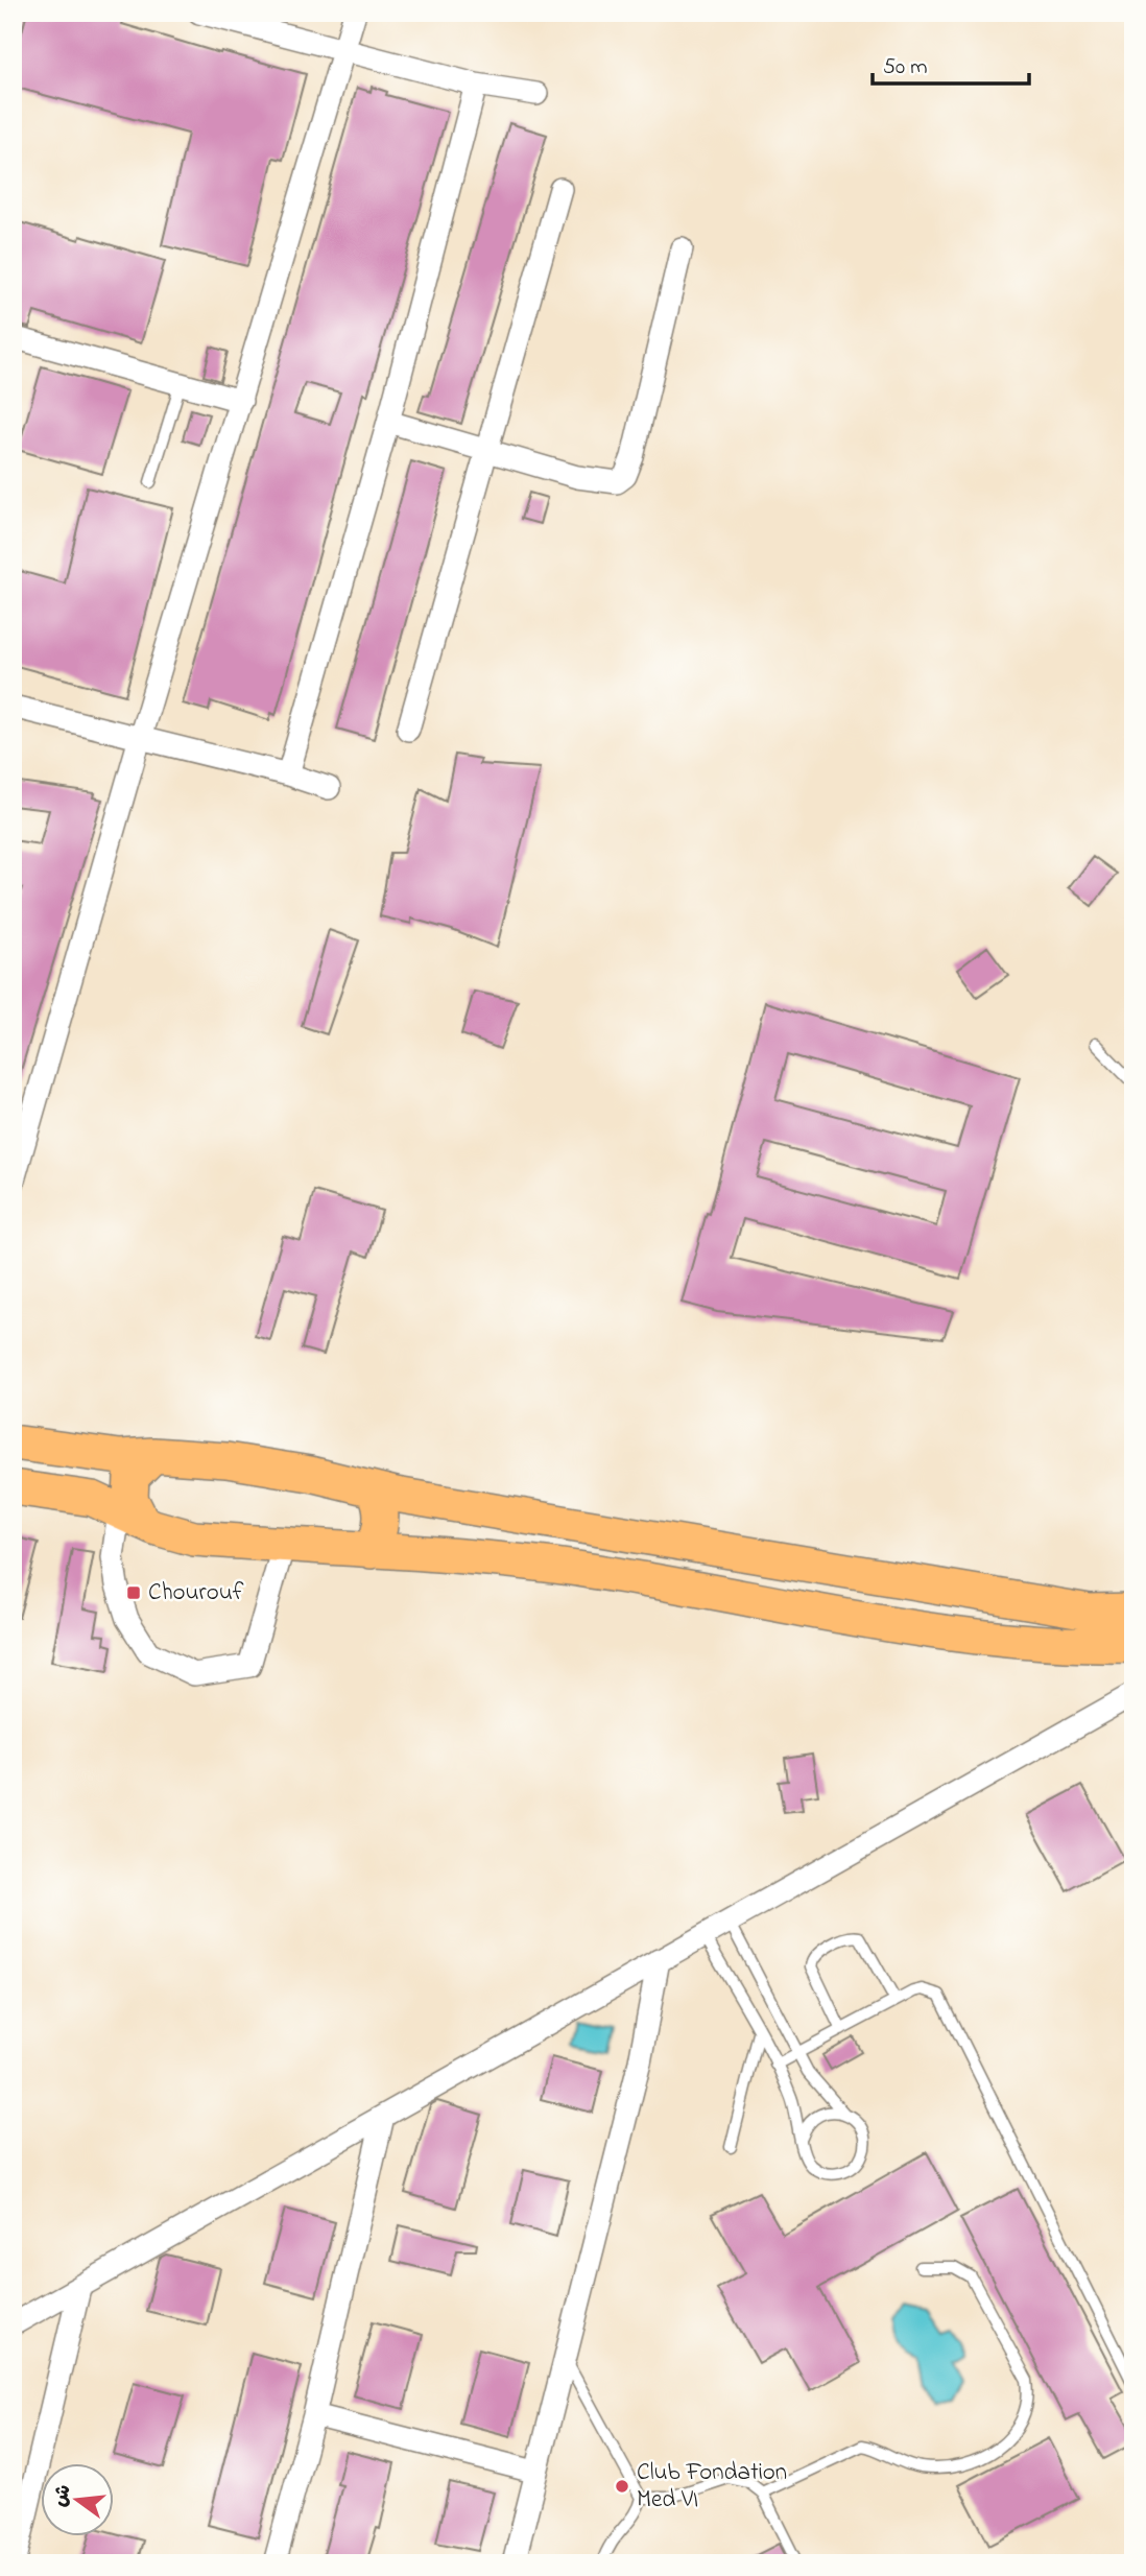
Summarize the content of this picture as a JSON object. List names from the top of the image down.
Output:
{
  "places": {
    "transit": ["Chourouf"],
    "other": ["Club Fondation Med VI"]
  },
  "scale_bar": "50 m",
  "north": "left"
}
